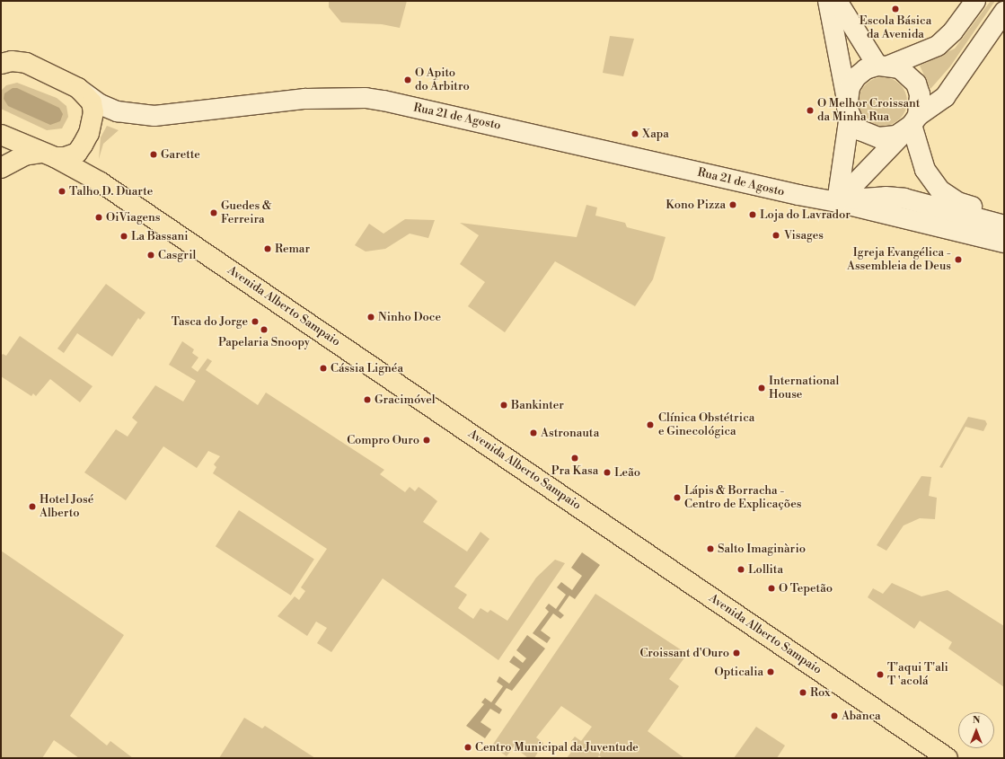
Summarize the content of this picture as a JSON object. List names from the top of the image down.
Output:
{
  "streets": {
    "main road": ["Avenida Alberto Sampaio"],
    "street": ["Rua 21 de Agosto"]
  },
  "places": [
    "Escola Básica da Avenida",
    "O Apito do Árbitro",
    "O Melhor Croissant da Minha Rua",
    "Xapa",
    "Garette",
    "Talho D. Duarte",
    "Kono Pizza",
    "Guedes & Ferreira",
    "Loja do Lavrador",
    "OiViagens",
    "Visages",
    "La Bassani",
    "Remar",
    "Casgril",
    "Igreja Evangélica - Assembleia de Deus",
    "Ninho Doce",
    "Tasca do Jorge",
    "Papelaria Snoopy",
    "Cássia Lignéa",
    "International House",
    "Gracimóvel",
    "Bankinter",
    "Clínica Obstétrica e Ginecológica",
    "Astronauta",
    "Compro Ouro",
    "Pra Kasa",
    "Leão",
    "Lápis & Borracha - Centro de Explicações",
    "Hotel José Alberto",
    "Salto Imaginàrio",
    "Lollita",
    "O Tepetão",
    "Croissant d'Ouro",
    "Opticalia",
    "T'aqui T'ali T 'acolá",
    "Rox",
    "Abanca",
    "Centro Municipal da Juventude"
  ],
  "north": "top"
}
